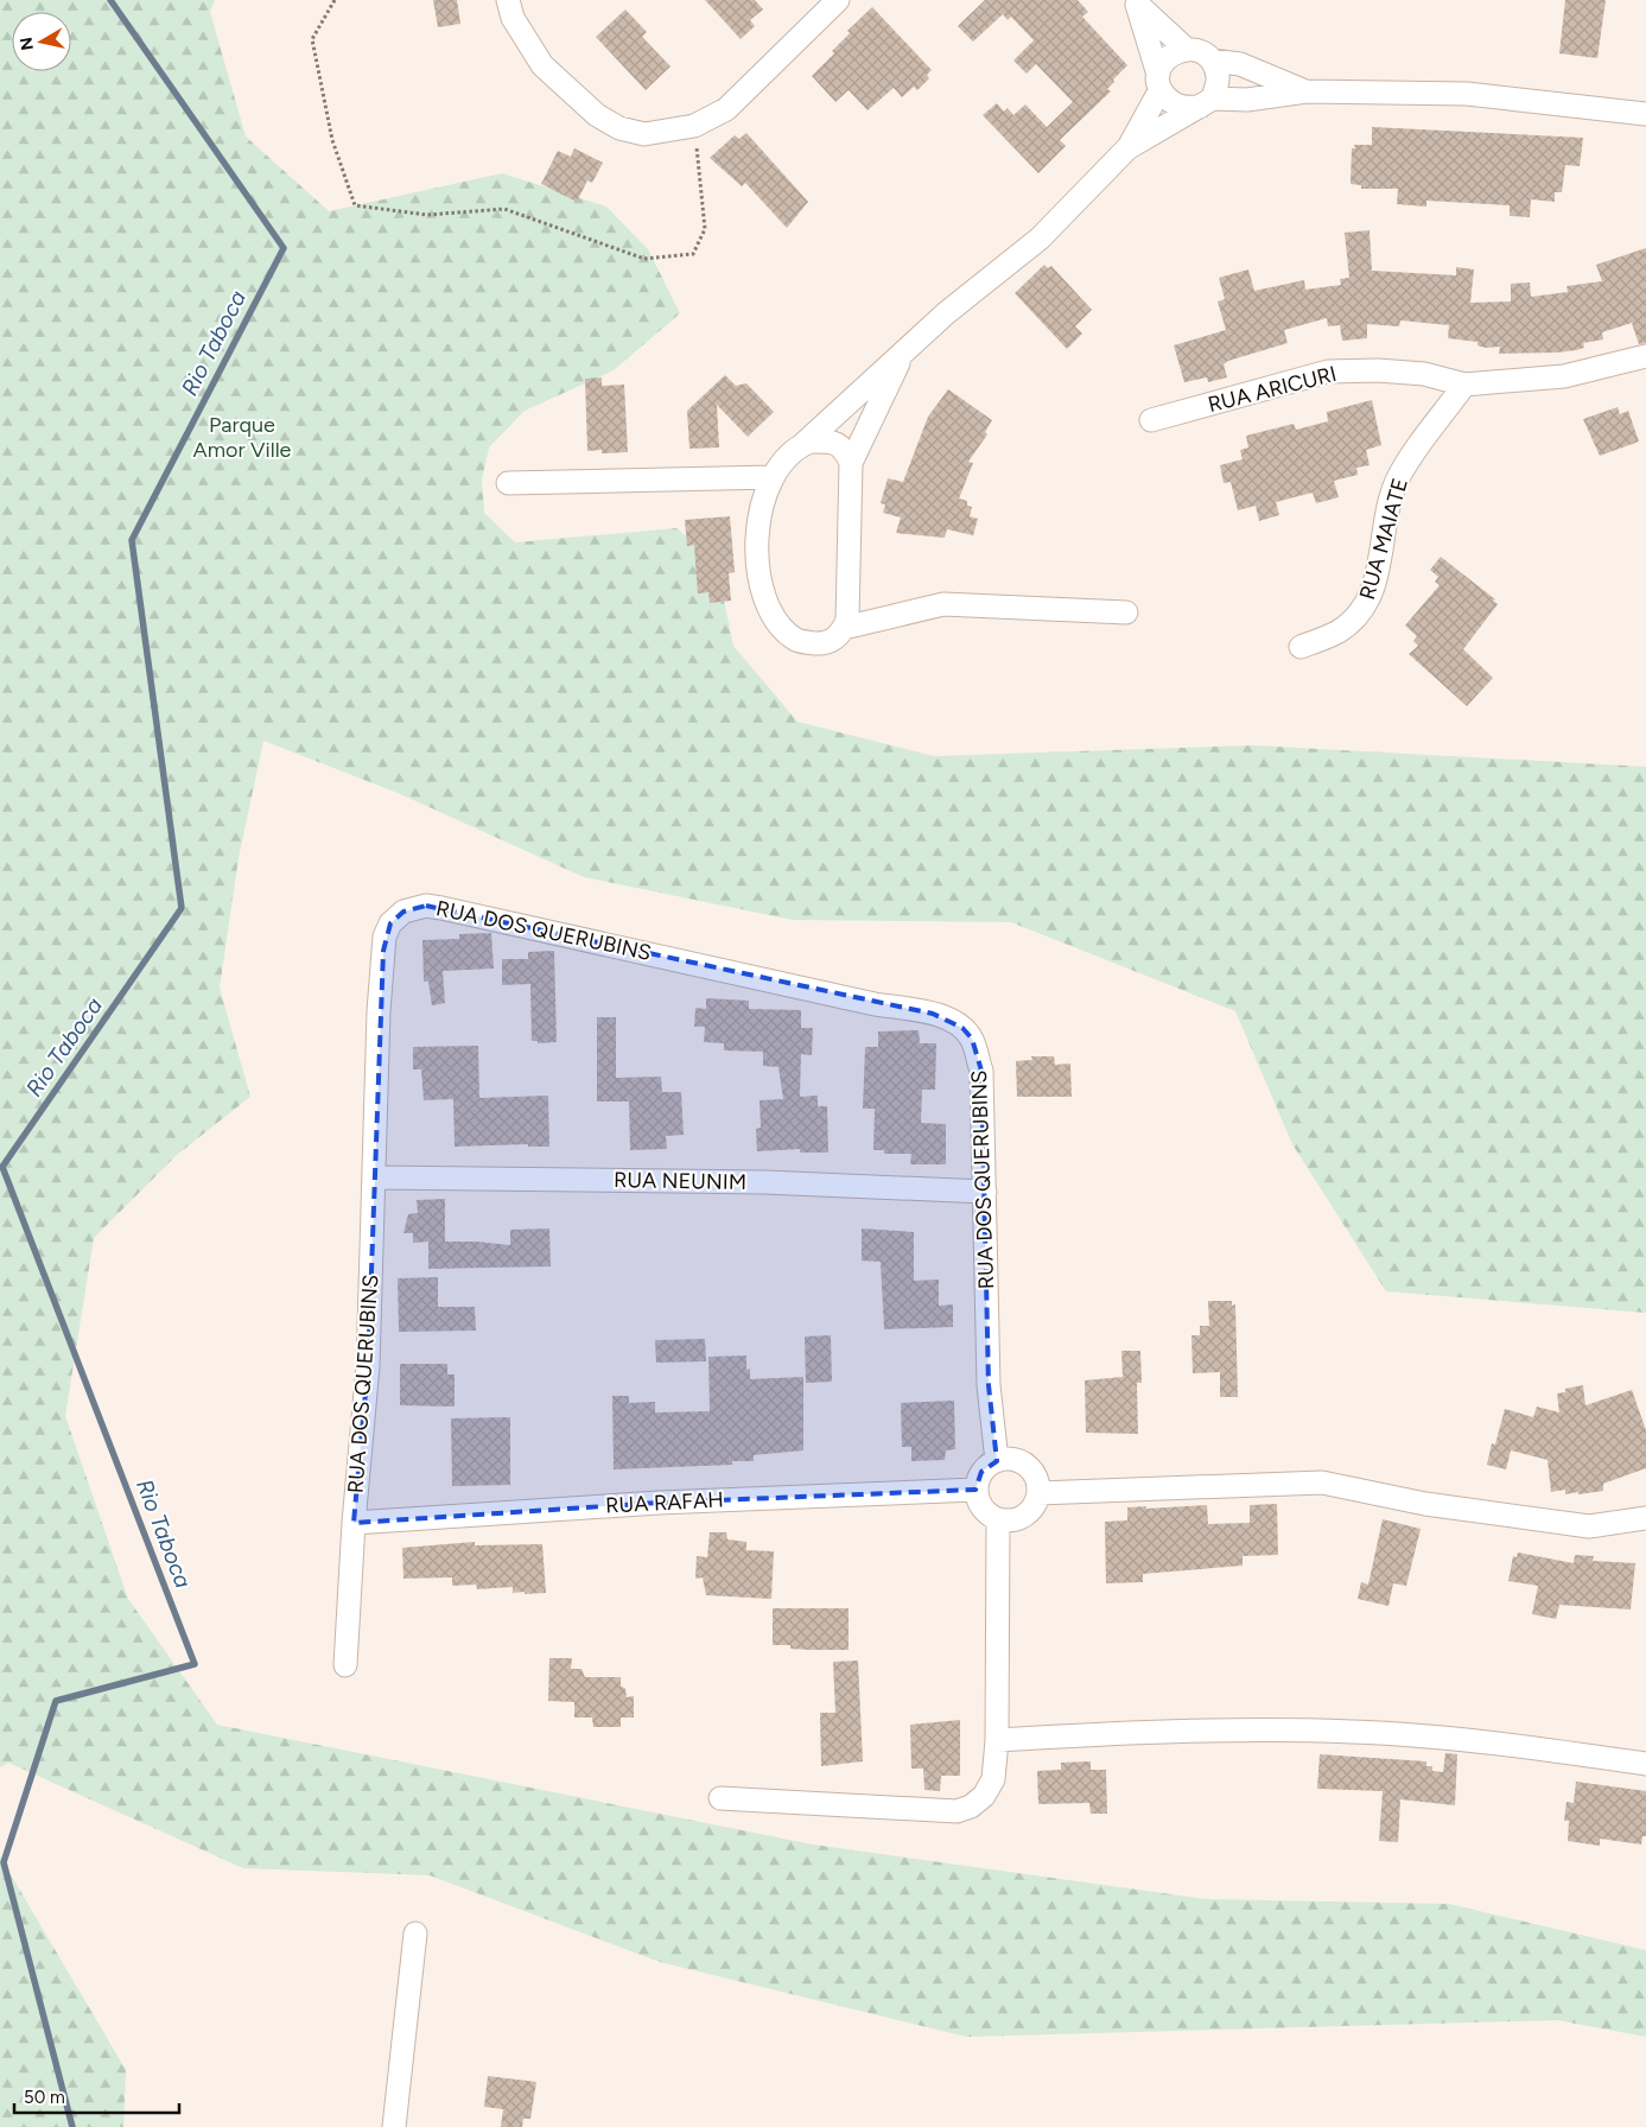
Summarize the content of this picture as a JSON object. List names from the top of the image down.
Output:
{
  "streets": {
    "street": [
      "RUA ARICURI",
      "RUA MAIATE",
      "RUA DOS QUERUBINS",
      "RUA NEUNIM",
      "RUA RAFAH"
    ]
  },
  "crossings": [
    ["RUA ARICURI", "RUA MAIATE"],
    ["RUA DOS QUERUBINS", "RUA NEUNIM"],
    ["RUA DOS QUERUBINS", "RUA RAFAH"]
  ],
  "water": ["Rio Taboca"],
  "parks": ["Parque Amor Ville"],
  "scale_bar": "50 m",
  "north": "left"
}
